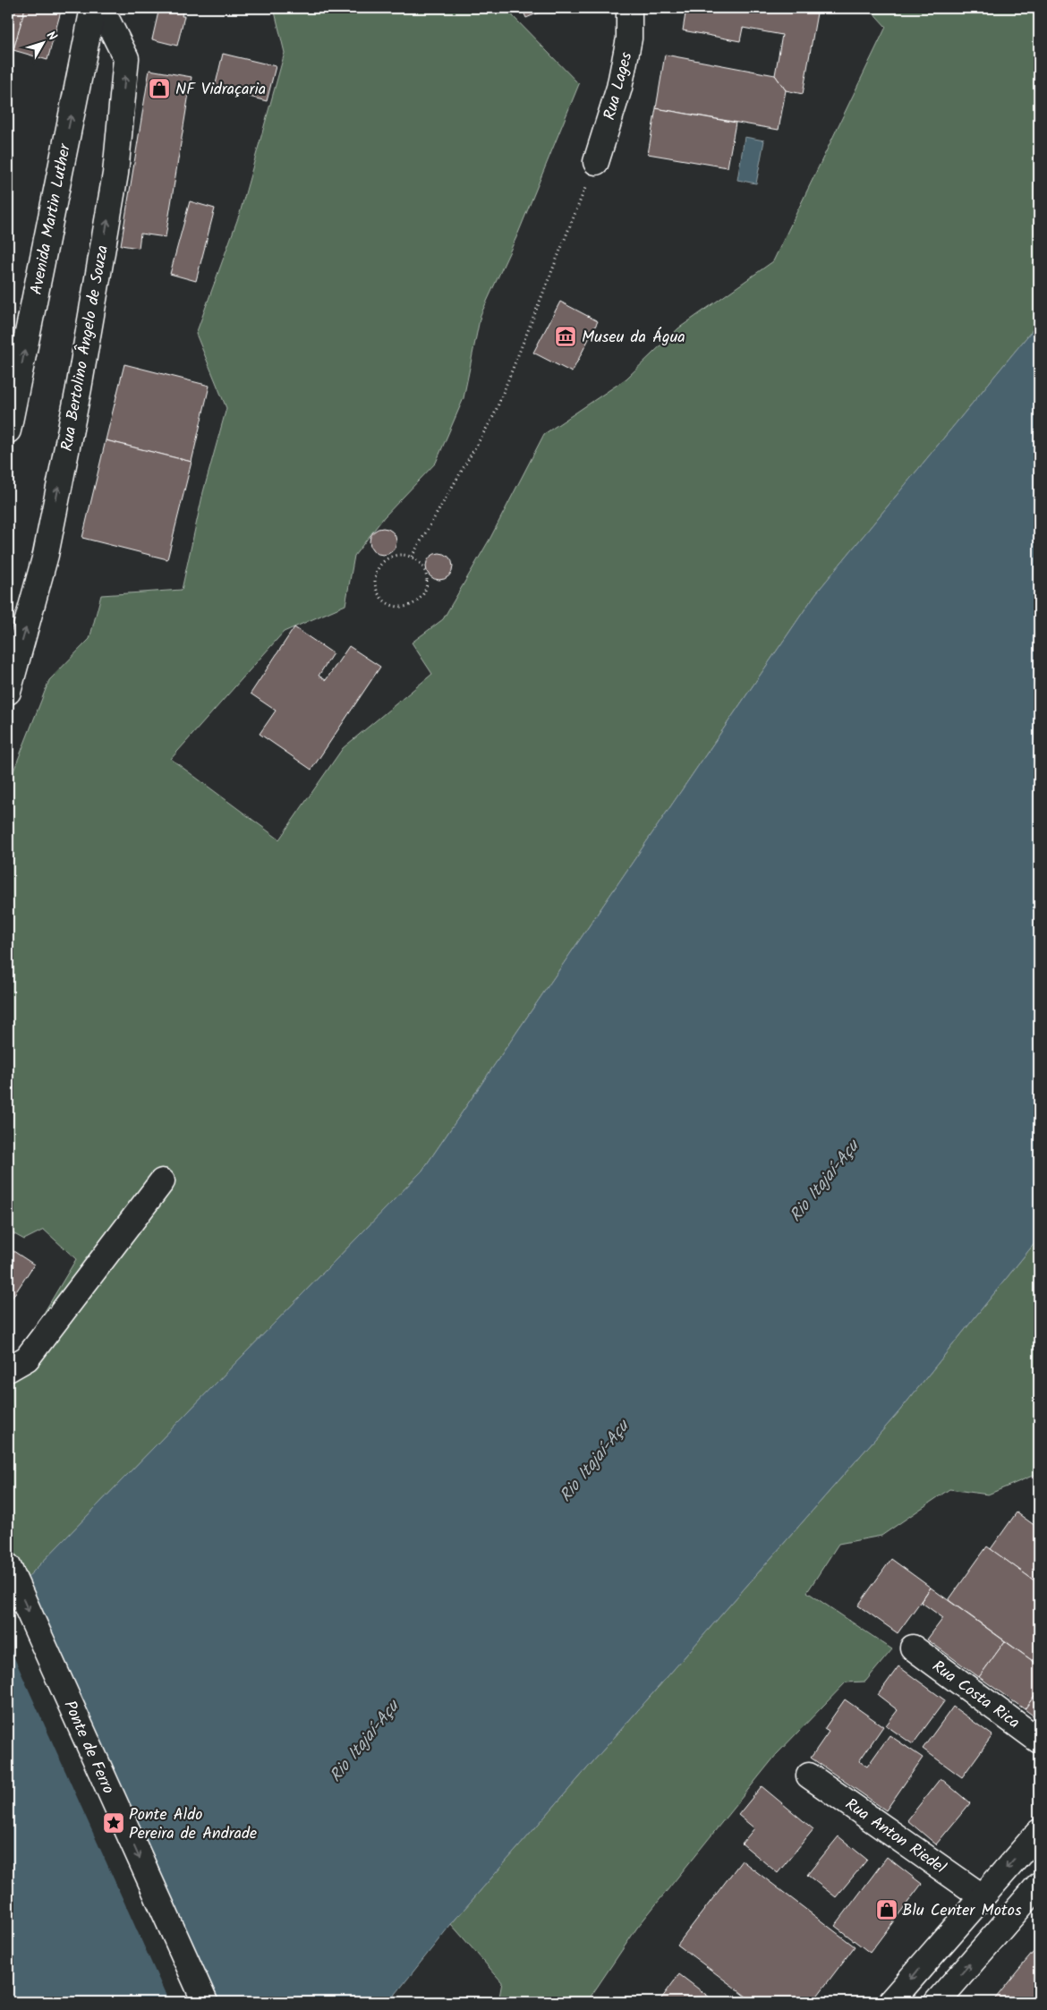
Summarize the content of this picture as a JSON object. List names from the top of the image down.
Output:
{
  "streets": {
    "street": [
      "Rua Lages",
      "Avenida Martin Luther",
      "Rua Bertolino Ângelo de Souza",
      "Rua Costa Rica",
      "Ponte de Ferro",
      "Rua Anton Riedel"
    ]
  },
  "crossings": [
    ["Avenida Martin Luther", "Rua Bertolino Ângelo de Souza"]
  ],
  "one_way": ["Avenida Martin Luther", "Rua Bertolino Ângelo de Souza", "Ponte de Ferro"],
  "water": ["Rio Itajaí-Açu"],
  "places": {
    "shop": ["NF Vidraçaria", "Blu Center Motos"],
    "museum": ["Museu da Água"],
    "place": ["Ponte Aldo Pereira de Andrade"]
  },
  "north": "top right"
}
